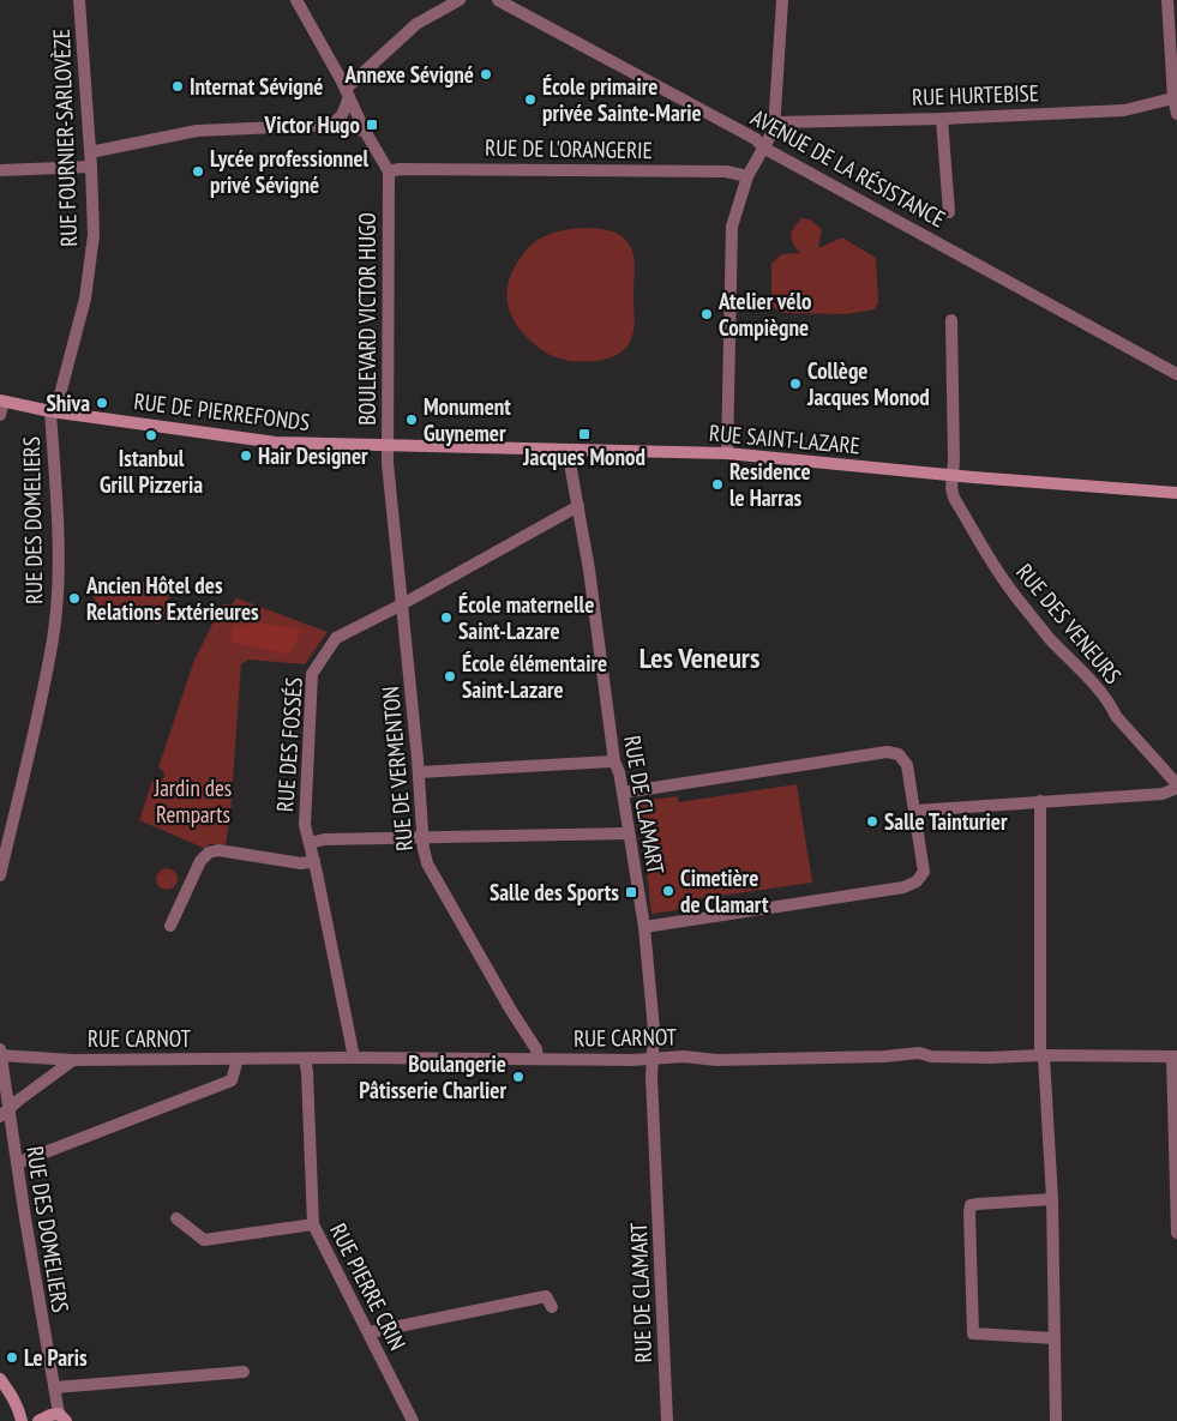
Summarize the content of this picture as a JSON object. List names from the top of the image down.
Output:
{
  "streets": {
    "main road": ["RUE DE PIERREFONDS", "RUE SAINT-LAZARE"],
    "street": [
      "RUE HURTEBISE",
      "RUE FOURNIER-SARLOVÈZE",
      "RUE DE L'ORANGERIE",
      "AVENUE DE LA RÉSISTANCE",
      "BOULEVARD VICTOR HUGO",
      "RUE DES DOMELIERS",
      "RUE DES VENEURS",
      "RUE DES FOSSÉS",
      "RUE DE VERMENTON",
      "RUE DE CLAMART",
      "RUE CARNOT",
      "RUE PIERRE CRIN"
    ]
  },
  "crossings": [
    ["RUE FOURNIER-SARLOVÈZE", "RUE DE PIERREFONDS"],
    ["RUE FOURNIER-SARLOVÈZE", "RUE DES DOMELIERS"],
    ["RUE DE L'ORANGERIE", "BOULEVARD VICTOR HUGO"],
    ["BOULEVARD VICTOR HUGO", "RUE DE PIERREFONDS"],
    ["BOULEVARD VICTOR HUGO", "RUE SAINT-LAZARE"],
    ["BOULEVARD VICTOR HUGO", "RUE DE VERMENTON"],
    ["RUE DE PIERREFONDS", "RUE SAINT-LAZARE"],
    ["RUE DE PIERREFONDS", "RUE DES DOMELIERS"],
    ["RUE DE PIERREFONDS", "RUE DE VERMENTON"],
    ["RUE SAINT-LAZARE", "RUE DES VENEURS"],
    ["RUE SAINT-LAZARE", "RUE DE VERMENTON"],
    ["RUE SAINT-LAZARE", "RUE DE CLAMART"],
    ["RUE DES DOMELIERS", "RUE CARNOT"],
    ["RUE DES FOSSÉS", "RUE DE VERMENTON"],
    ["RUE DES FOSSÉS", "RUE DE CLAMART"],
    ["RUE DES FOSSÉS", "RUE CARNOT"],
    ["RUE DE VERMENTON", "RUE CARNOT"],
    ["RUE DE CLAMART", "RUE CARNOT"],
    ["RUE CARNOT", "RUE PIERRE CRIN"]
  ],
  "districts": ["Les Veneurs"],
  "parks": ["Jardin des Remparts"],
  "places": {
    "other": [
      "Annexe Sévigné",
      "Internat Sévigné",
      "École primaire privée Sainte-Marie",
      "Lycée professionnel privé Sévigné",
      "Atelier vélo Compiègne",
      "Collège Jacques Monod",
      "Shiva",
      "Monument Guynemer",
      "Istanbul Grill Pizzeria",
      "Hair Designer",
      "Residence le Harras",
      "Ancien Hôtel des Relations Extérieures",
      "École maternelle Saint-Lazare",
      "École élémentaire Saint-Lazare",
      "Salle Tainturier",
      "Cimetière de Clamart",
      "Boulangerie Pâtisserie Charlier",
      "Le Paris"
    ],
    "transit": ["Victor Hugo", "Jacques Monod", "Salle des Sports"]
  }
}
